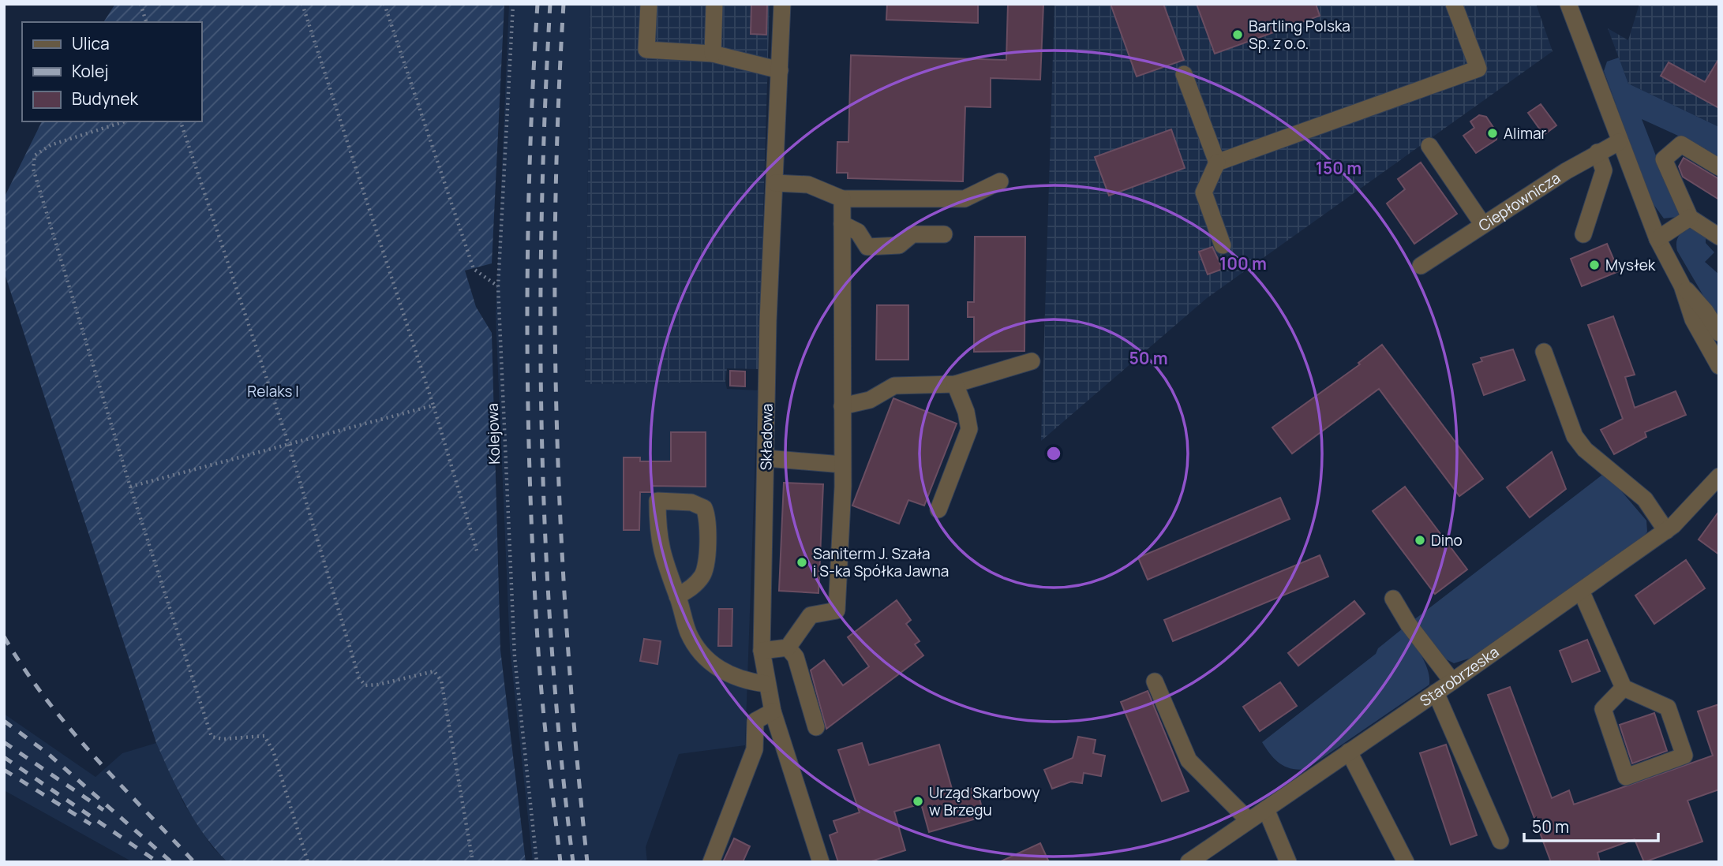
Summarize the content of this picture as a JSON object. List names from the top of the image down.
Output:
{
  "streets": {
    "street": ["Ciepłownicza", "Składowa", "Starobrzeska"],
    "path": ["Kolejowa"]
  },
  "parks": ["Relaks I"],
  "places": [
    "Bartling Polska Sp. z o.o.",
    "Alimar",
    "Mysłek",
    "Dino",
    "Saniterm J. Szała i S-ka Spółka Jawna",
    "Urząd Skarbowy w Brzegu"
  ],
  "legend": ["Ulica", "Kolej", "Budynek"],
  "scale_bar": "50 m",
  "rings": ["150 m", "100 m", "50 m"]
}
